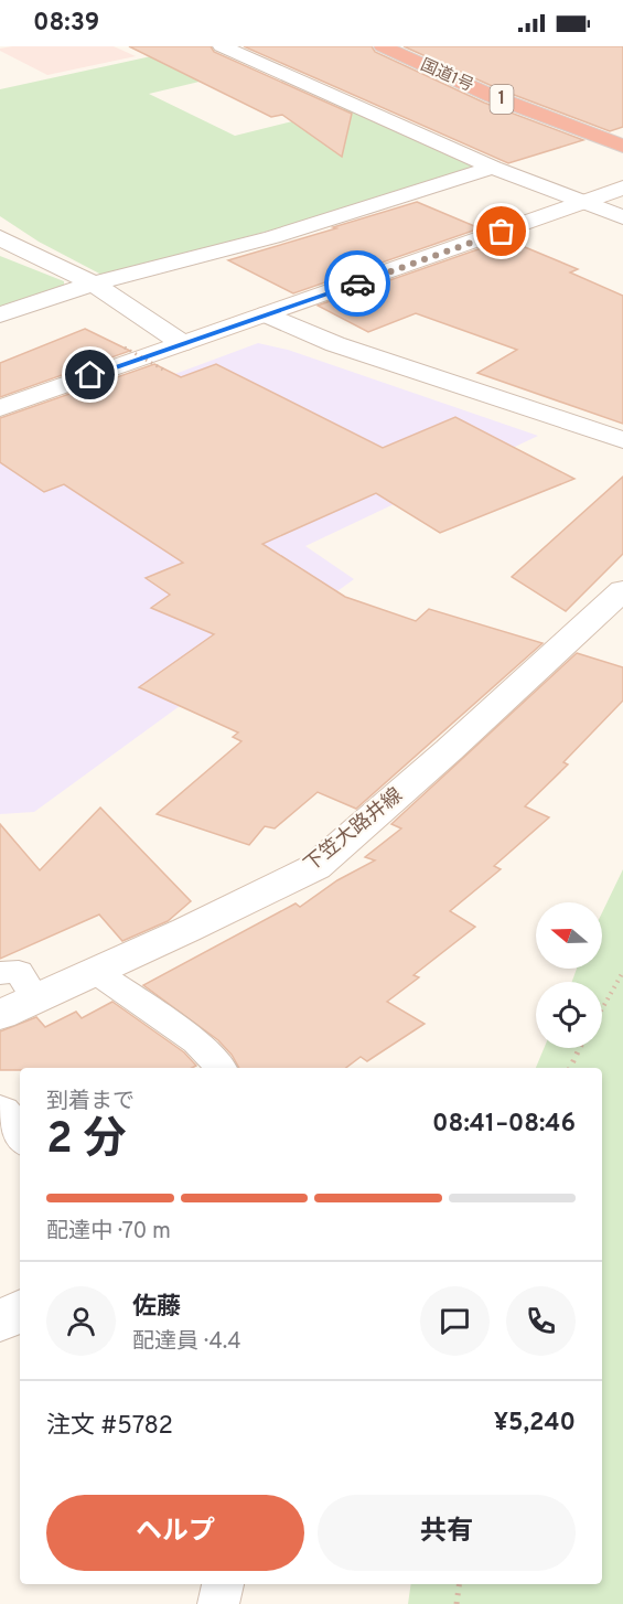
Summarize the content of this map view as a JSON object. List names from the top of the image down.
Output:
{
  "streets": {
    "highway": ["国道1号", "1"],
    "street": ["下笠大路井線"]
  },
  "north": "left",
  "page": {
    "status": "08:39",
    "heading": ["2 分", "到着まで", "08:41–08:46"],
    "panel": [
      "佐藤",
      "配達員 · 4.4",
      "注文 #5782",
      "¥5,240"
    ],
    "bar": "配達中 · 70 m",
    "buttons": ["ヘルプ", "共有"]
  }
}
